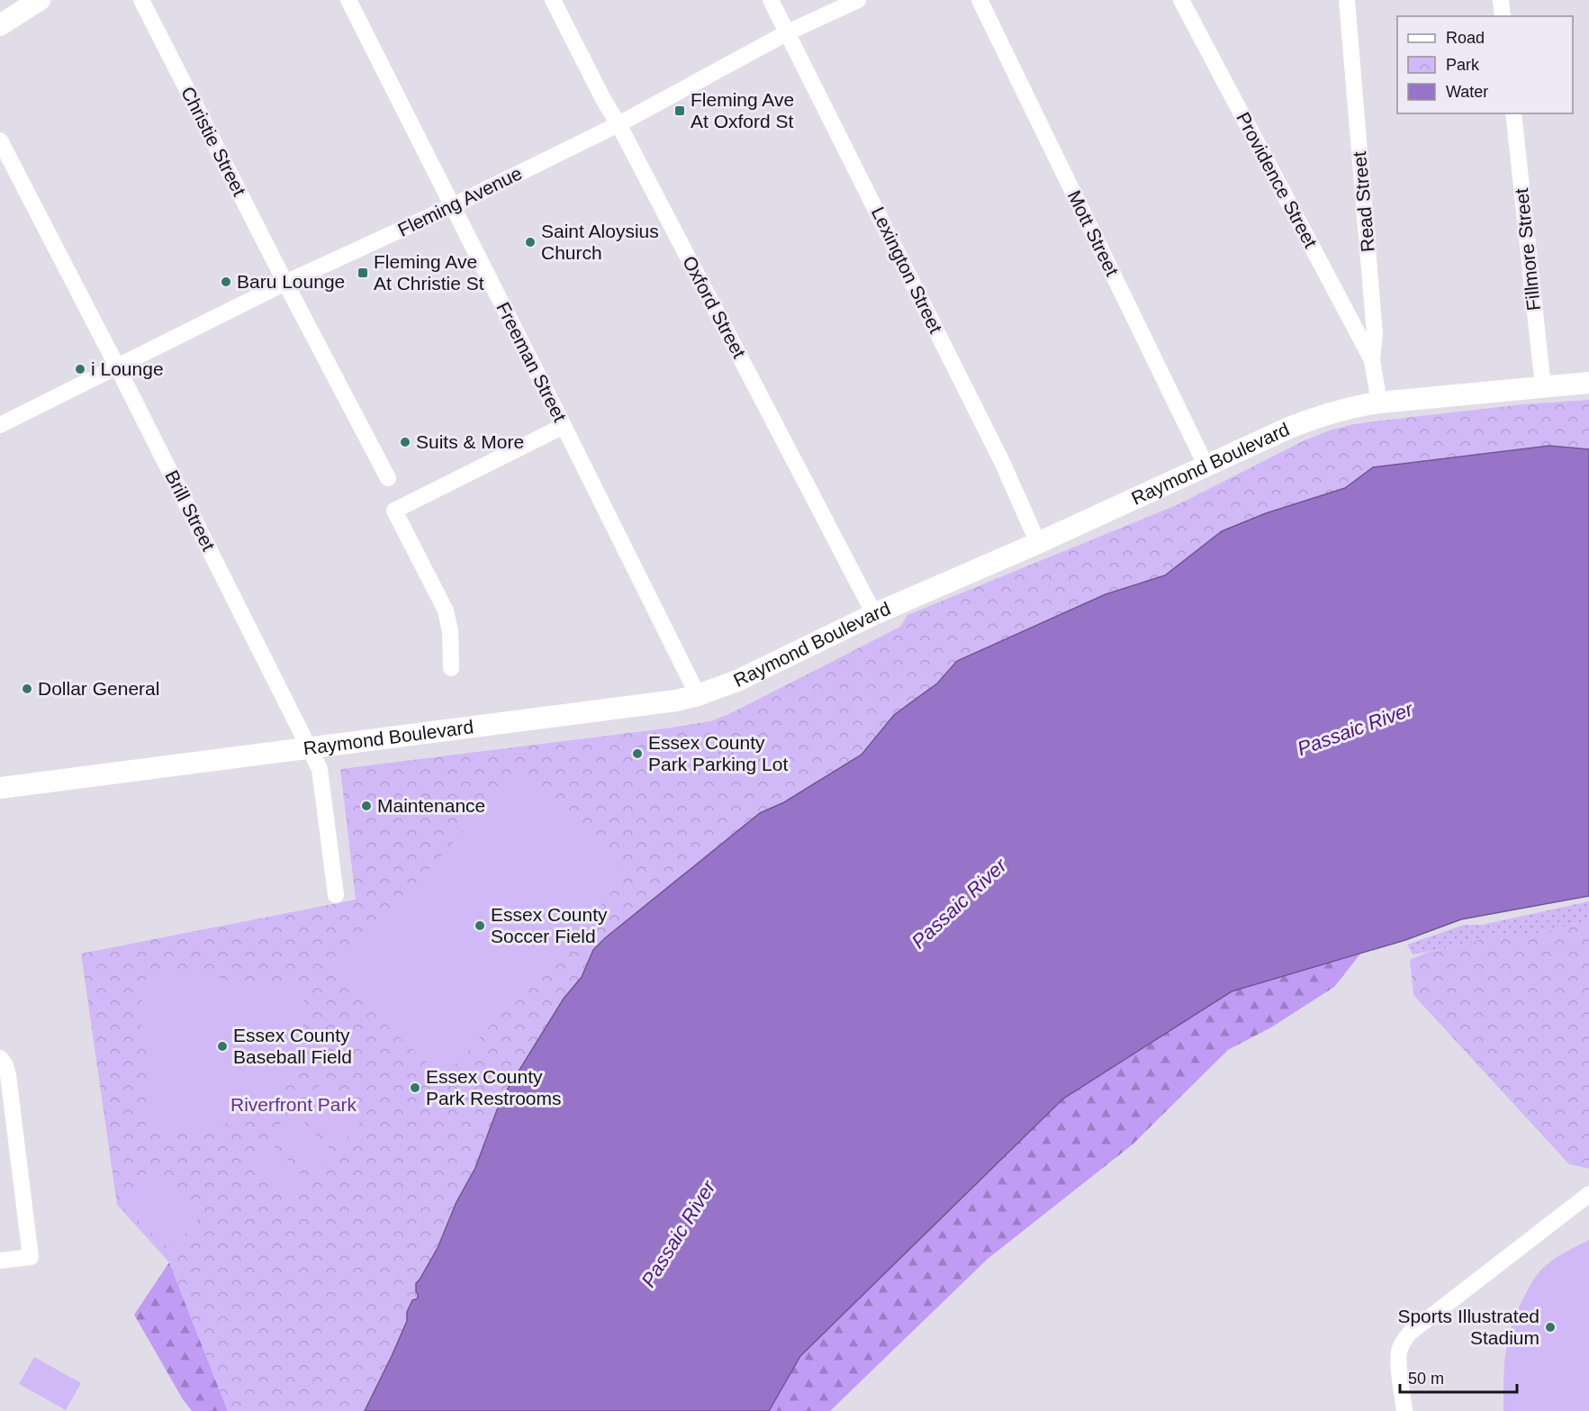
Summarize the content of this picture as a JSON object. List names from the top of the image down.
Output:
{
  "streets": {
    "main road": ["Raymond Boulevard"],
    "street": [
      "Christie Street",
      "Providence Street",
      "Fleming Avenue",
      "Read Street",
      "Mott Street",
      "Fillmore Street",
      "Lexington Street",
      "Oxford Street",
      "Freeman Street",
      "Brill Street"
    ]
  },
  "crossings": [
    ["Christie Street", "Fleming Avenue"],
    ["Providence Street", "Read Street"],
    ["Fleming Avenue", "Lexington Street"],
    ["Fleming Avenue", "Oxford Street"],
    ["Fleming Avenue", "Freeman Street"],
    ["Fleming Avenue", "Brill Street"],
    ["Read Street", "Raymond Boulevard"],
    ["Mott Street", "Raymond Boulevard"],
    ["Fillmore Street", "Raymond Boulevard"],
    ["Lexington Street", "Raymond Boulevard"],
    ["Oxford Street", "Raymond Boulevard"],
    ["Freeman Street", "Raymond Boulevard"],
    ["Raymond Boulevard", "Brill Street"]
  ],
  "water": ["Passaic River"],
  "parks": ["Riverfront Park"],
  "places": {
    "transit": ["Fleming Ave At Oxford St", "Fleming Ave At Christie St"],
    "other": [
      "Saint Aloysius Church",
      "Baru Lounge",
      "i Lounge",
      "Suits & More",
      "Dollar General",
      "Essex County Park Parking Lot",
      "Maintenance",
      "Essex County Soccer Field",
      "Essex County Baseball Field",
      "Essex County Park Restrooms",
      "Sports Illustrated Stadium"
    ]
  },
  "legend": ["Road", "Park", "Water"],
  "scale_bar": "50 m"
}
